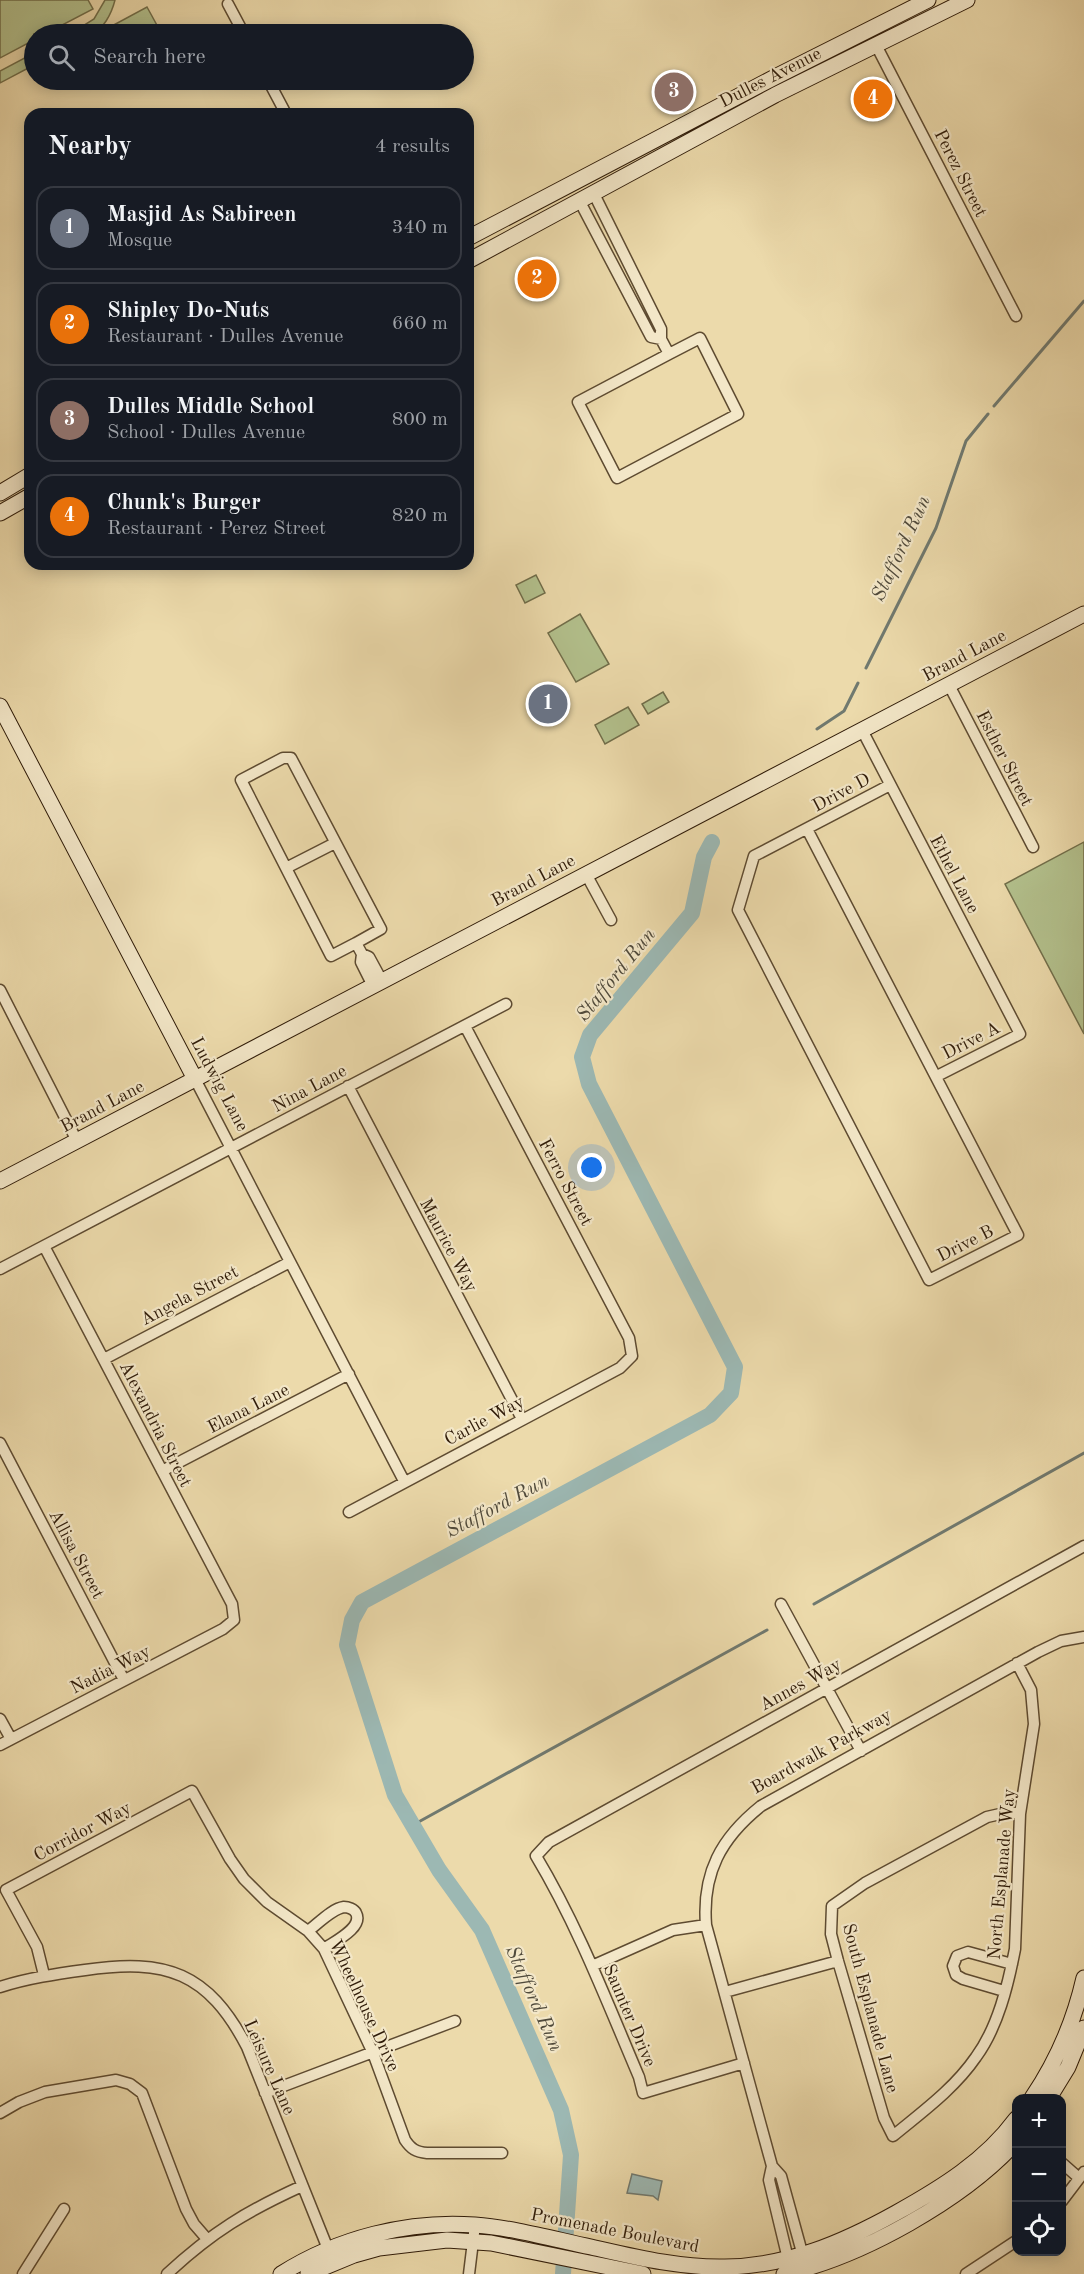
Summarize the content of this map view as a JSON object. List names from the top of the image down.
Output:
{
  "streets": {
    "street": [
      "Dulles Avenue",
      "Perez Street",
      "Brand Lane",
      "Esther Street",
      "Drive D",
      "Ethel Lane",
      "Drive A",
      "Ludwig Lane",
      "Nina Lane",
      "Ferro Street",
      "Drive B",
      "Maurice Way",
      "Angela Street",
      "Elana Lane",
      "Carlie Way",
      "Alexandria Street",
      "Allisa Street",
      "Nadia Way",
      "Annes Way",
      "Boardwalk Parkway",
      "Corridor Way",
      "North Esplanade Way",
      "Wheelhouse Drive",
      "South Esplanade Lane",
      "Saunter Drive",
      "Leisure Lane",
      "Promenade Boulevard"
    ]
  },
  "crossings": [
    ["Dulles Avenue", "Perez Street"],
    ["Brand Lane", "Esther Street"],
    ["Brand Lane", "Ethel Lane"],
    ["Brand Lane", "Ludwig Lane"],
    ["Drive D", "Ethel Lane"],
    ["Drive D", "Drive B"],
    ["Ethel Lane", "Drive A"],
    ["Drive A", "Drive B"],
    ["Ludwig Lane", "Nina Lane"],
    ["Ludwig Lane", "Angela Street"],
    ["Ludwig Lane", "Elana Lane"],
    ["Ludwig Lane", "Carlie Way"],
    ["Nina Lane", "Ferro Street"],
    ["Nina Lane", "Maurice Way"],
    ["Nina Lane", "Alexandria Street"],
    ["Ferro Street", "Carlie Way"],
    ["Maurice Way", "Carlie Way"],
    ["Angela Street", "Alexandria Street"],
    ["Elana Lane", "Alexandria Street"],
    ["Alexandria Street", "Nadia Way"],
    ["Allisa Street", "Nadia Way"],
    ["Annes Way", "Saunter Drive"],
    ["Boardwalk Parkway", "North Esplanade Way"],
    ["Boardwalk Parkway", "Saunter Drive"],
    ["Boardwalk Parkway", "Promenade Boulevard"],
    ["Corridor Way", "Wheelhouse Drive"],
    ["Corridor Way", "Leisure Lane"],
    ["North Esplanade Way", "South Esplanade Lane"],
    ["Leisure Lane", "Promenade Boulevard"]
  ],
  "water": ["Stafford Run"],
  "page": {
    "search": "Search here",
    "pins": [
      "3",
      "4",
      "2",
      "1"
    ],
    "heading": ["Nearby", "4 results"],
    "list": [
      {
        "mark": "1",
        "name": "Masjid As Sabireen",
        "note": "Mosque",
        "value": "340 m"
      },
      {
        "mark": "2",
        "name": "Shipley Do-Nuts",
        "note": "Restaurant · Dulles Avenue",
        "value": "660 m"
      },
      {
        "mark": "3",
        "name": "Dulles Middle School",
        "note": "School · Dulles Avenue",
        "value": "800 m"
      },
      {
        "mark": "4",
        "name": "Chunk's Burger",
        "note": "Restaurant · Perez Street",
        "value": "820 m"
      }
    ],
    "map_buttons": ["+", "−"]
  }
}
